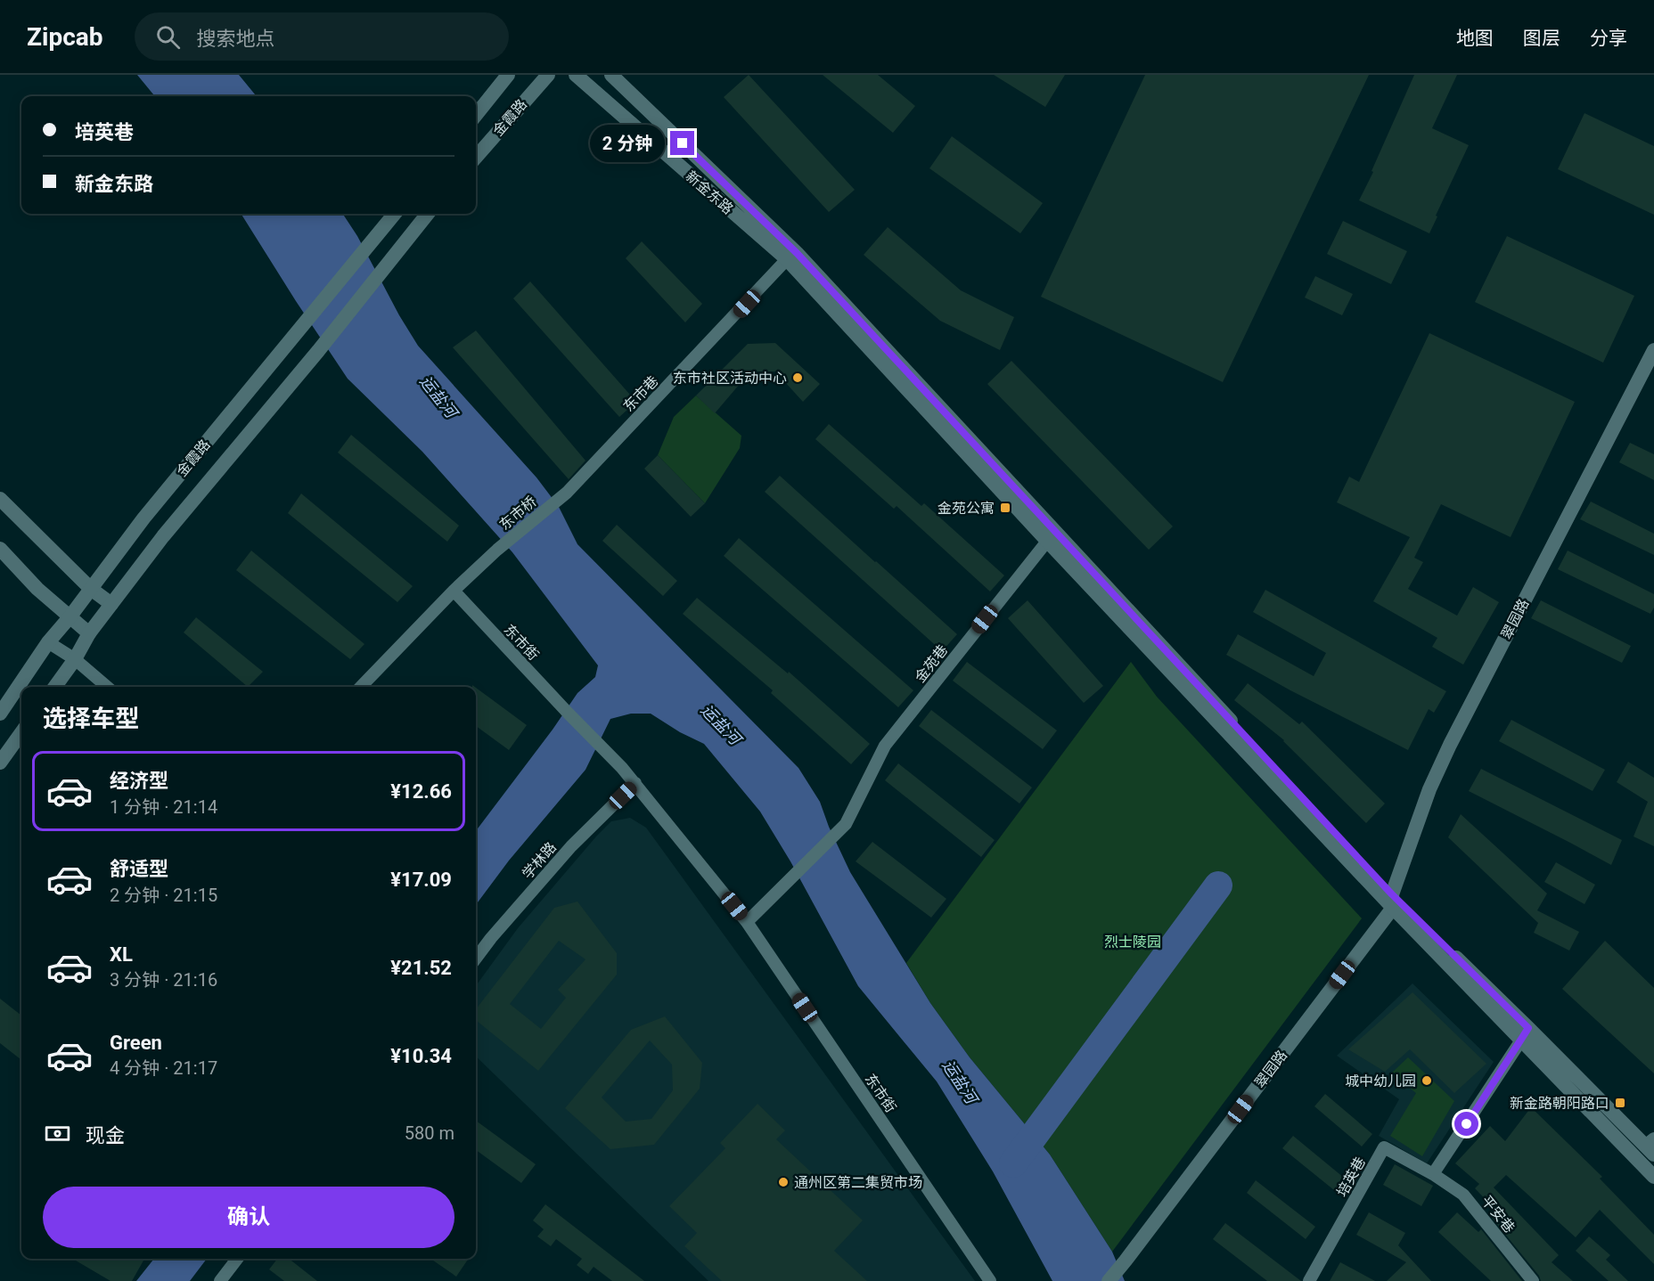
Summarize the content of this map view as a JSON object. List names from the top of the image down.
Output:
{
  "streets": {
    "main road": ["金霞路", "新金东路", "翠园路"],
    "street": [
      "东市巷",
      "东市桥",
      "东市街",
      "金苑巷",
      "学林路",
      "培英巷",
      "平安巷"
    ]
  },
  "crossings": [
    ["新金东路", "东市巷"],
    ["新金东路", "翠园路"],
    ["新金东路", "金苑巷"],
    ["东市巷", "东市桥"],
    ["东市桥", "东市街"],
    ["东市街", "金苑巷"],
    ["东市街", "学林路"],
    ["培英巷", "平安巷"]
  ],
  "water": ["运盐河"],
  "parks": ["烈士陵园"],
  "places": {
    "other": ["东市社区活动中心", "城中幼儿园", "通州区第二集贸市场"],
    "transit": ["金苑公寓", "新金路朝阳路口"]
  },
  "page": {
    "header": "Zipcab",
    "search": "搜索地点",
    "nav": ["地图", "图层", "分享"],
    "banner": ["培英巷", "新金东路"],
    "bubble": "2 分钟",
    "heading": "选择车型",
    "list": [
      {
        "name": "经济型",
        "note": "1 分钟 · 21:14",
        "value": "¥12.66"
      },
      {
        "name": "舒适型",
        "note": "2 分钟 · 21:15",
        "value": "¥17.09"
      },
      {
        "name": "XL",
        "note": "3 分钟 · 21:16",
        "value": "¥21.52"
      },
      {
        "name": "Green",
        "note": "4 分钟 · 21:17",
        "value": "¥10.34"
      }
    ],
    "pay": ["现金", "580 m"],
    "buttons": "确认"
  }
}
